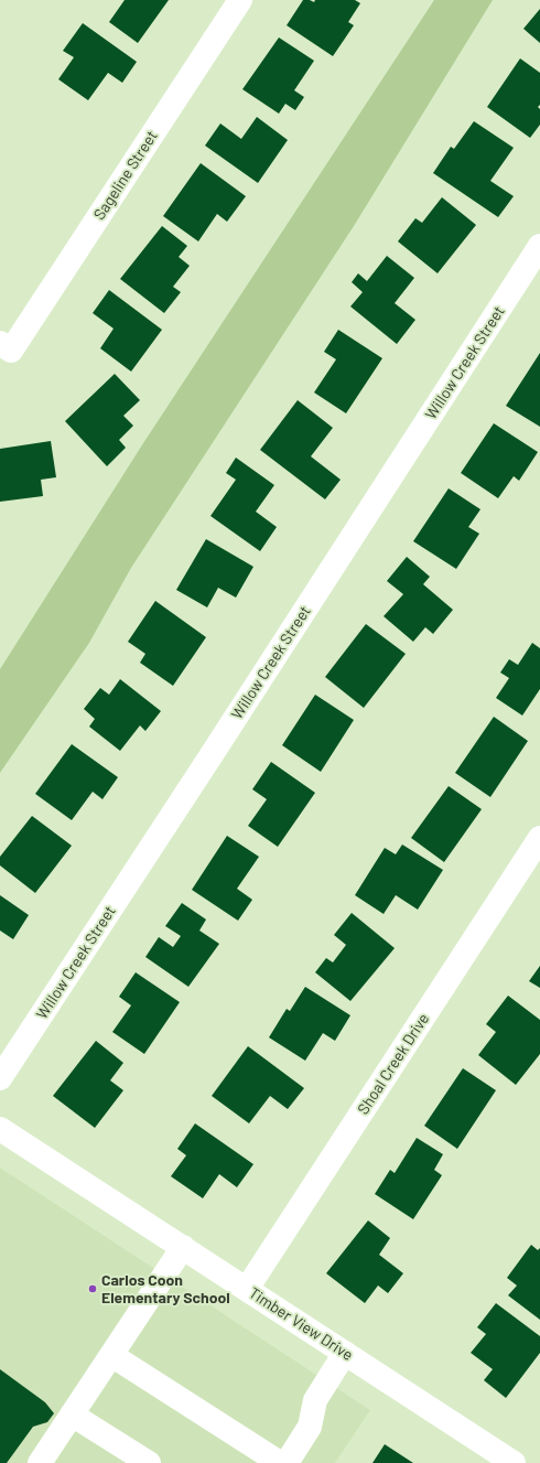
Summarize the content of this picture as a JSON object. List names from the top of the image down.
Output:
{
  "streets": {
    "street": [
      "Sageline Street",
      "Willow Creek Street",
      "Shoal Creek Drive",
      "Timber View Drive"
    ]
  },
  "crossings": [
    ["Shoal Creek Drive", "Timber View Drive"]
  ],
  "places": ["Carlos Coon Elementary School"]
}
